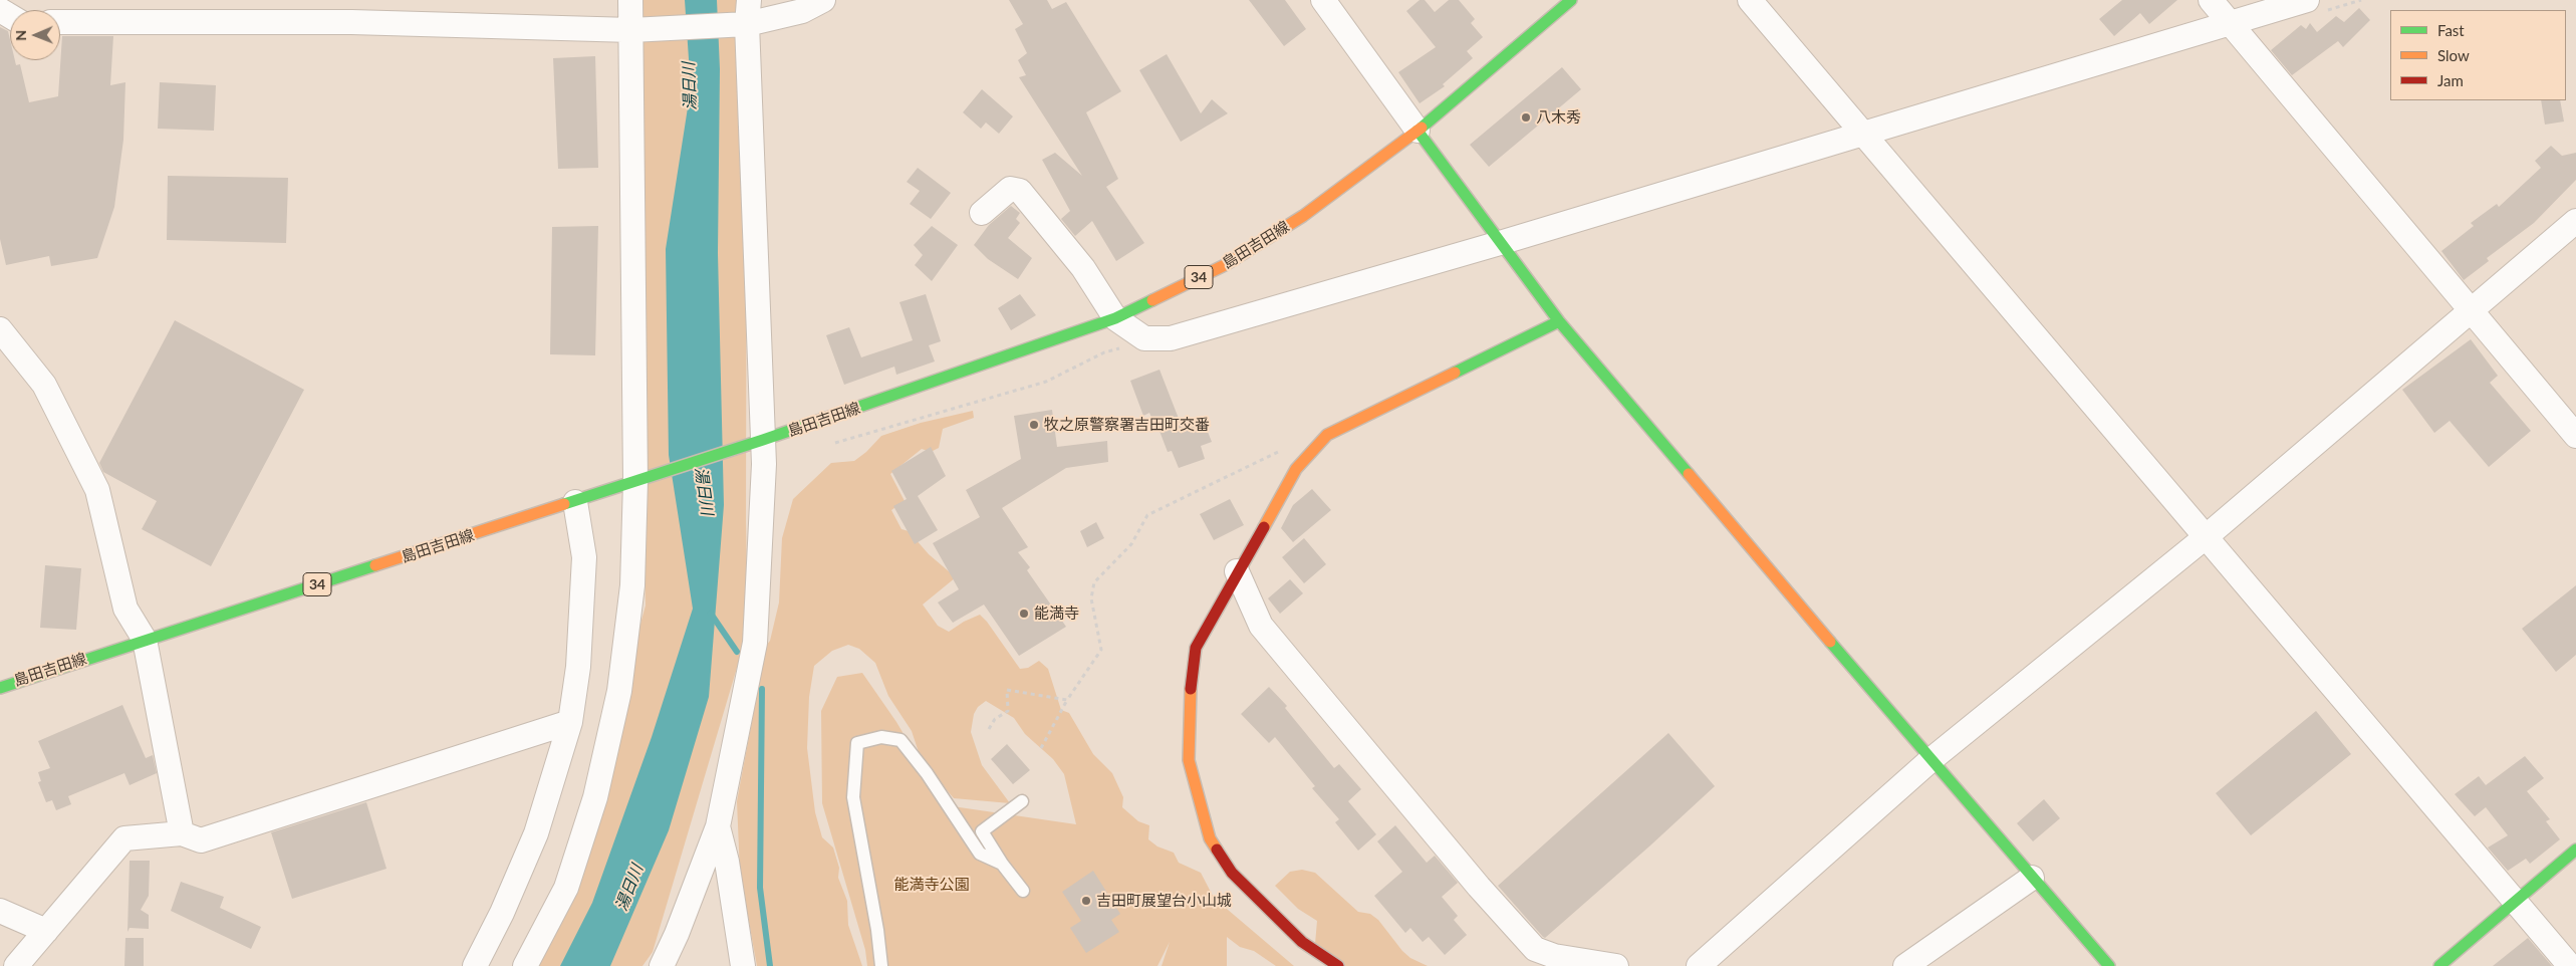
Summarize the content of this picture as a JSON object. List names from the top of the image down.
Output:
{
  "streets": {
    "street": ["島田吉田線", "34"]
  },
  "water": ["湯日川"],
  "parks": ["能満寺公園"],
  "places": [
    "八木秀",
    "牧之原警察署吉田町交番",
    "能満寺",
    "吉田町展望台小山城"
  ],
  "legend": ["Fast", "Slow", "Jam"],
  "north": "left"
}
